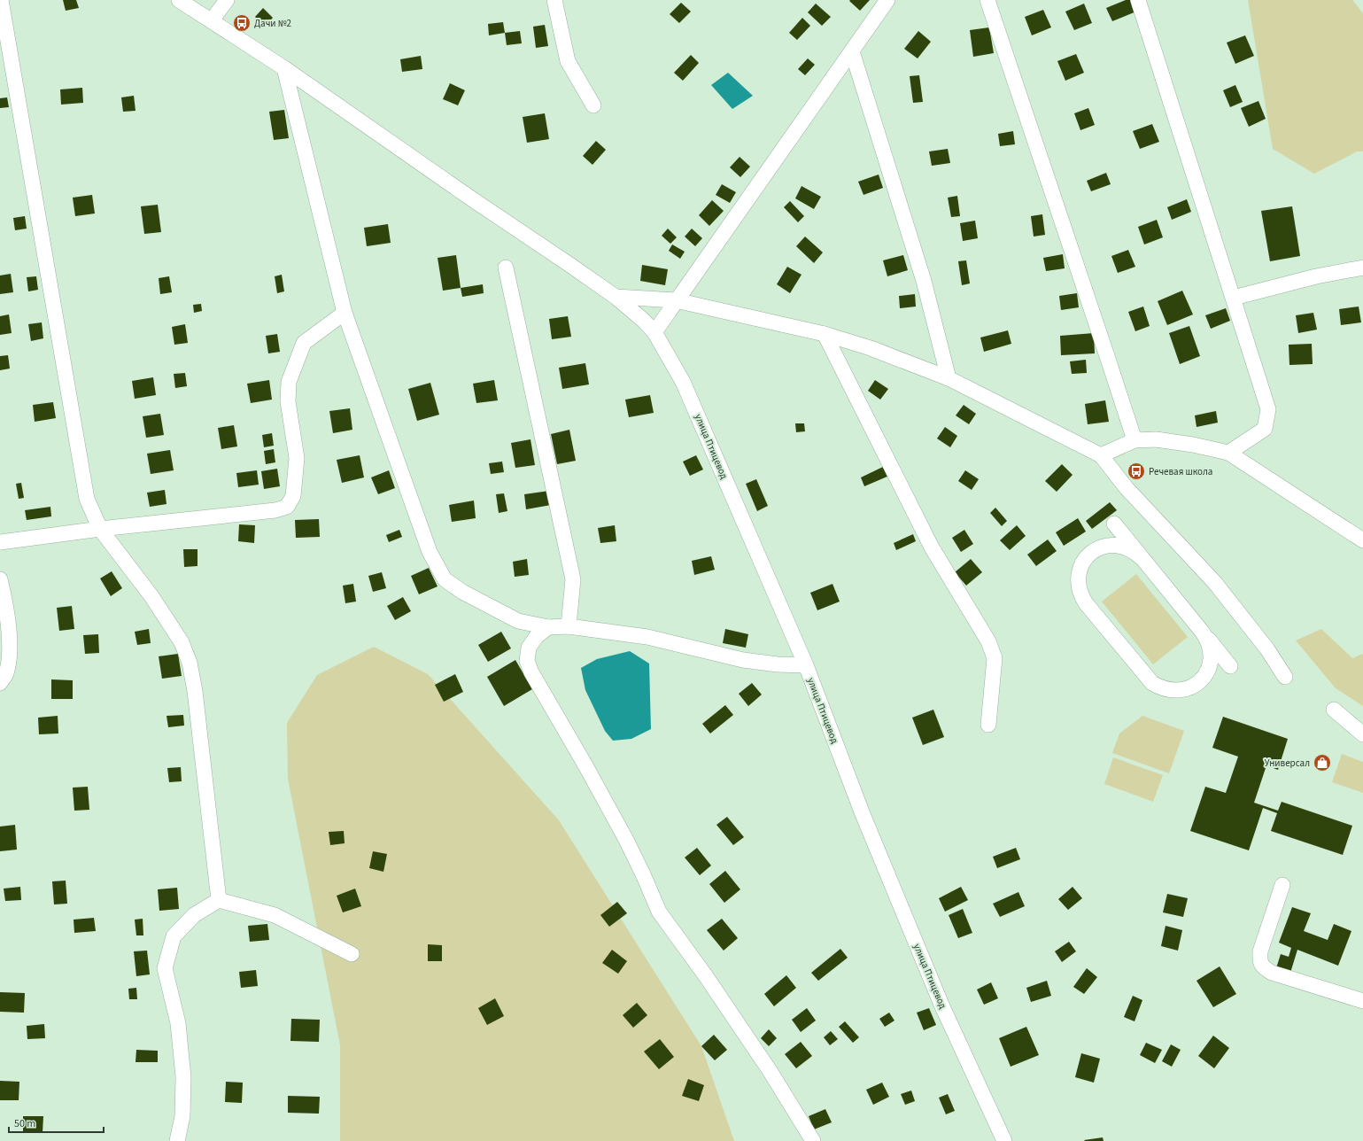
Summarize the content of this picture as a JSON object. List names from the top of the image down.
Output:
{
  "streets": {
    "street": ["улица Птицевод"]
  },
  "places": {
    "bus stop": ["Дачи №2", "Речевая школа"],
    "shop": ["Универсал"]
  },
  "scale_bar": "50 m"
}
